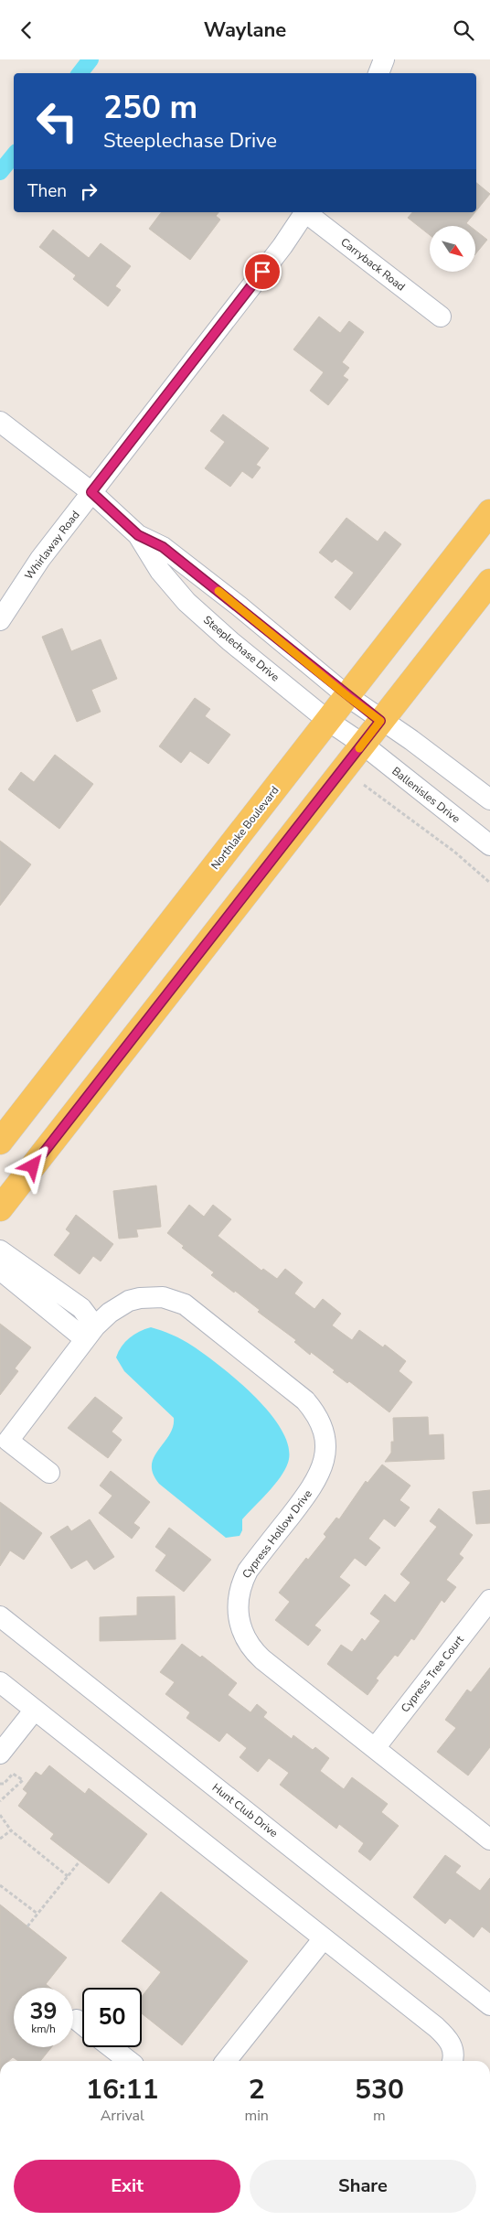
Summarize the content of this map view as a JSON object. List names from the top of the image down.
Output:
{
  "streets": {
    "main road": ["Northlake Boulevard"],
    "street": [
      "Carryback Road",
      "Whirlaway Road",
      "Steeplechase Drive",
      "Ballenisles Drive",
      "Cypress Hollow Drive",
      "Cypress Tree Court",
      "Hunt Club Drive"
    ]
  },
  "crossings": [
    ["Whirlaway Road", "Steeplechase Drive"],
    ["Steeplechase Drive", "Ballenisles Drive"],
    ["Steeplechase Drive", "Northlake Boulevard"],
    ["Cypress Hollow Drive", "Cypress Tree Court"]
  ],
  "north": "bottom right",
  "page": {
    "header": "Waylane",
    "turn": ["250 m", "Steeplechase Drive"],
    "then": "Then",
    "speed": "39 km/h",
    "limit": "50",
    "eta": [
      "16:11",
      "Arrival",
      "2",
      "min",
      "530",
      "m"
    ],
    "buttons": ["Exit", "Share"]
  }
}
